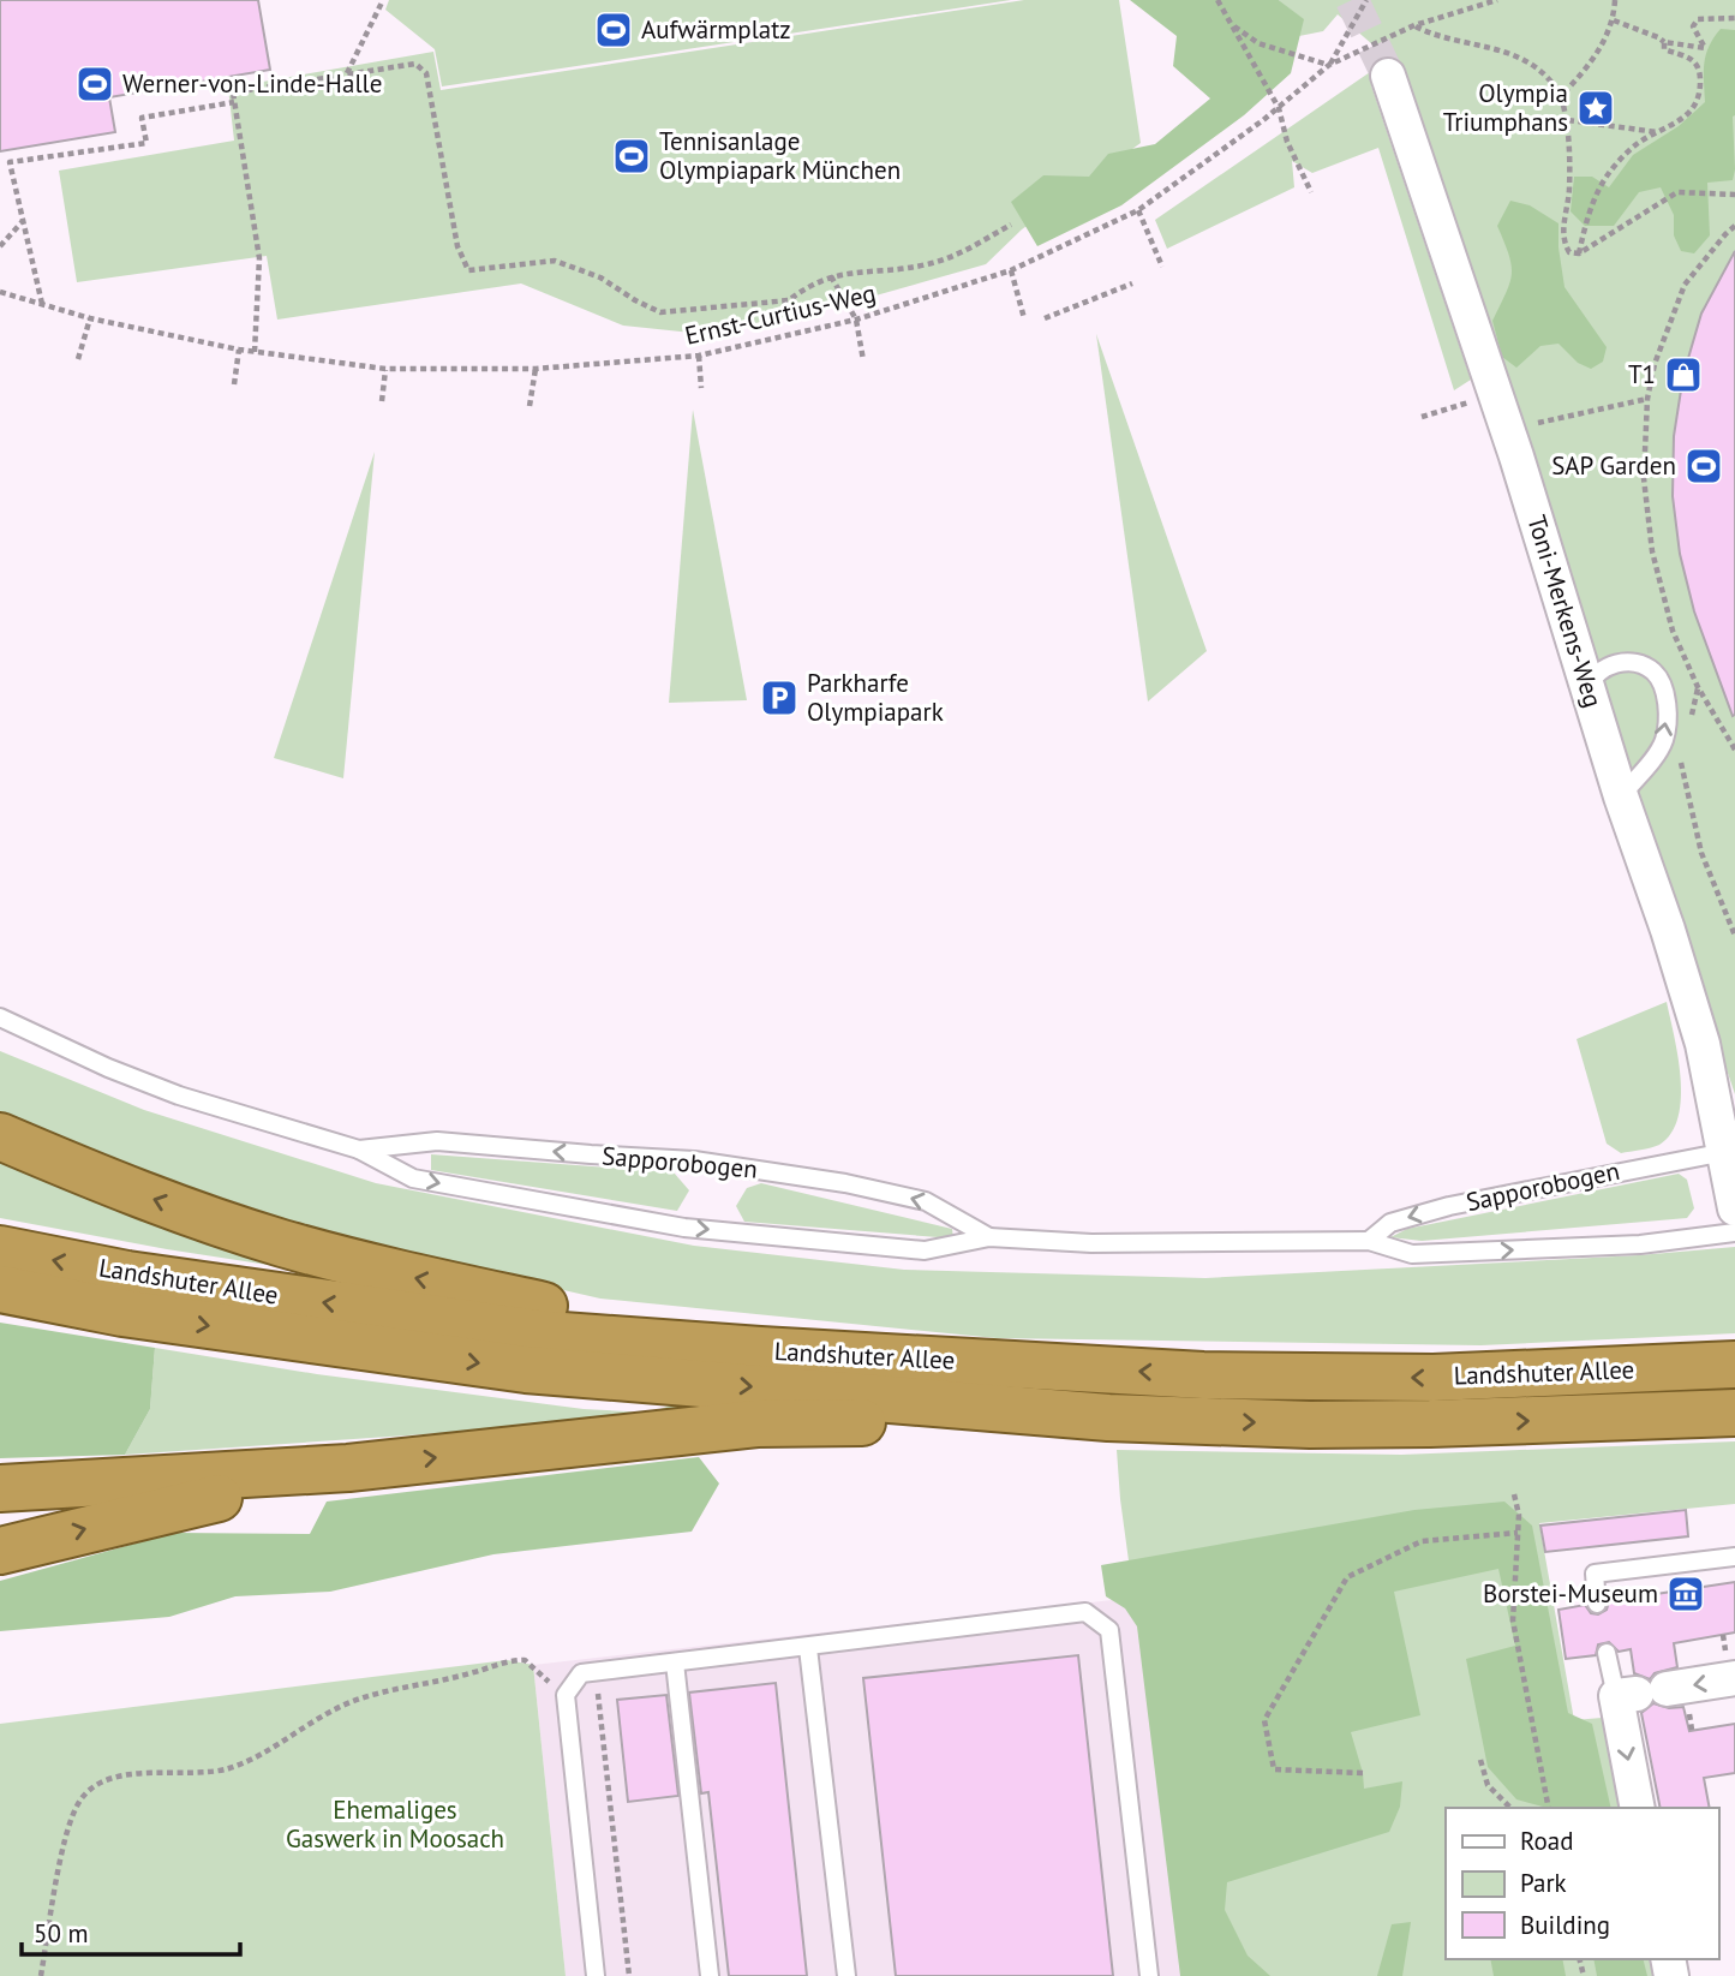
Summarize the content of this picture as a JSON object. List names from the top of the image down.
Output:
{
  "streets": {
    "highway": ["Landshuter Allee"],
    "street": ["Toni-Merkens-Weg"],
    "lane": ["Sapporobogen"],
    "path": ["Ernst-Curtius-Weg"]
  },
  "crossings": [
    ["Toni-Merkens-Weg", "Sapporobogen"]
  ],
  "parks": ["Ehemaliges Gaswerk in Moosach"],
  "places": {
    "sports": [
      "Aufwärmplatz",
      "Werner-von-Linde-Halle",
      "Tennisanlage Olympiapark München",
      "SAP Garden"
    ],
    "place": ["Olympia Triumphans"],
    "shop": ["T1"],
    "parking": ["Parkharfe Olympiapark"],
    "museum": ["Borstei-Museum"]
  },
  "legend": ["Road", "Park", "Building"],
  "scale_bar": "50 m"
}
